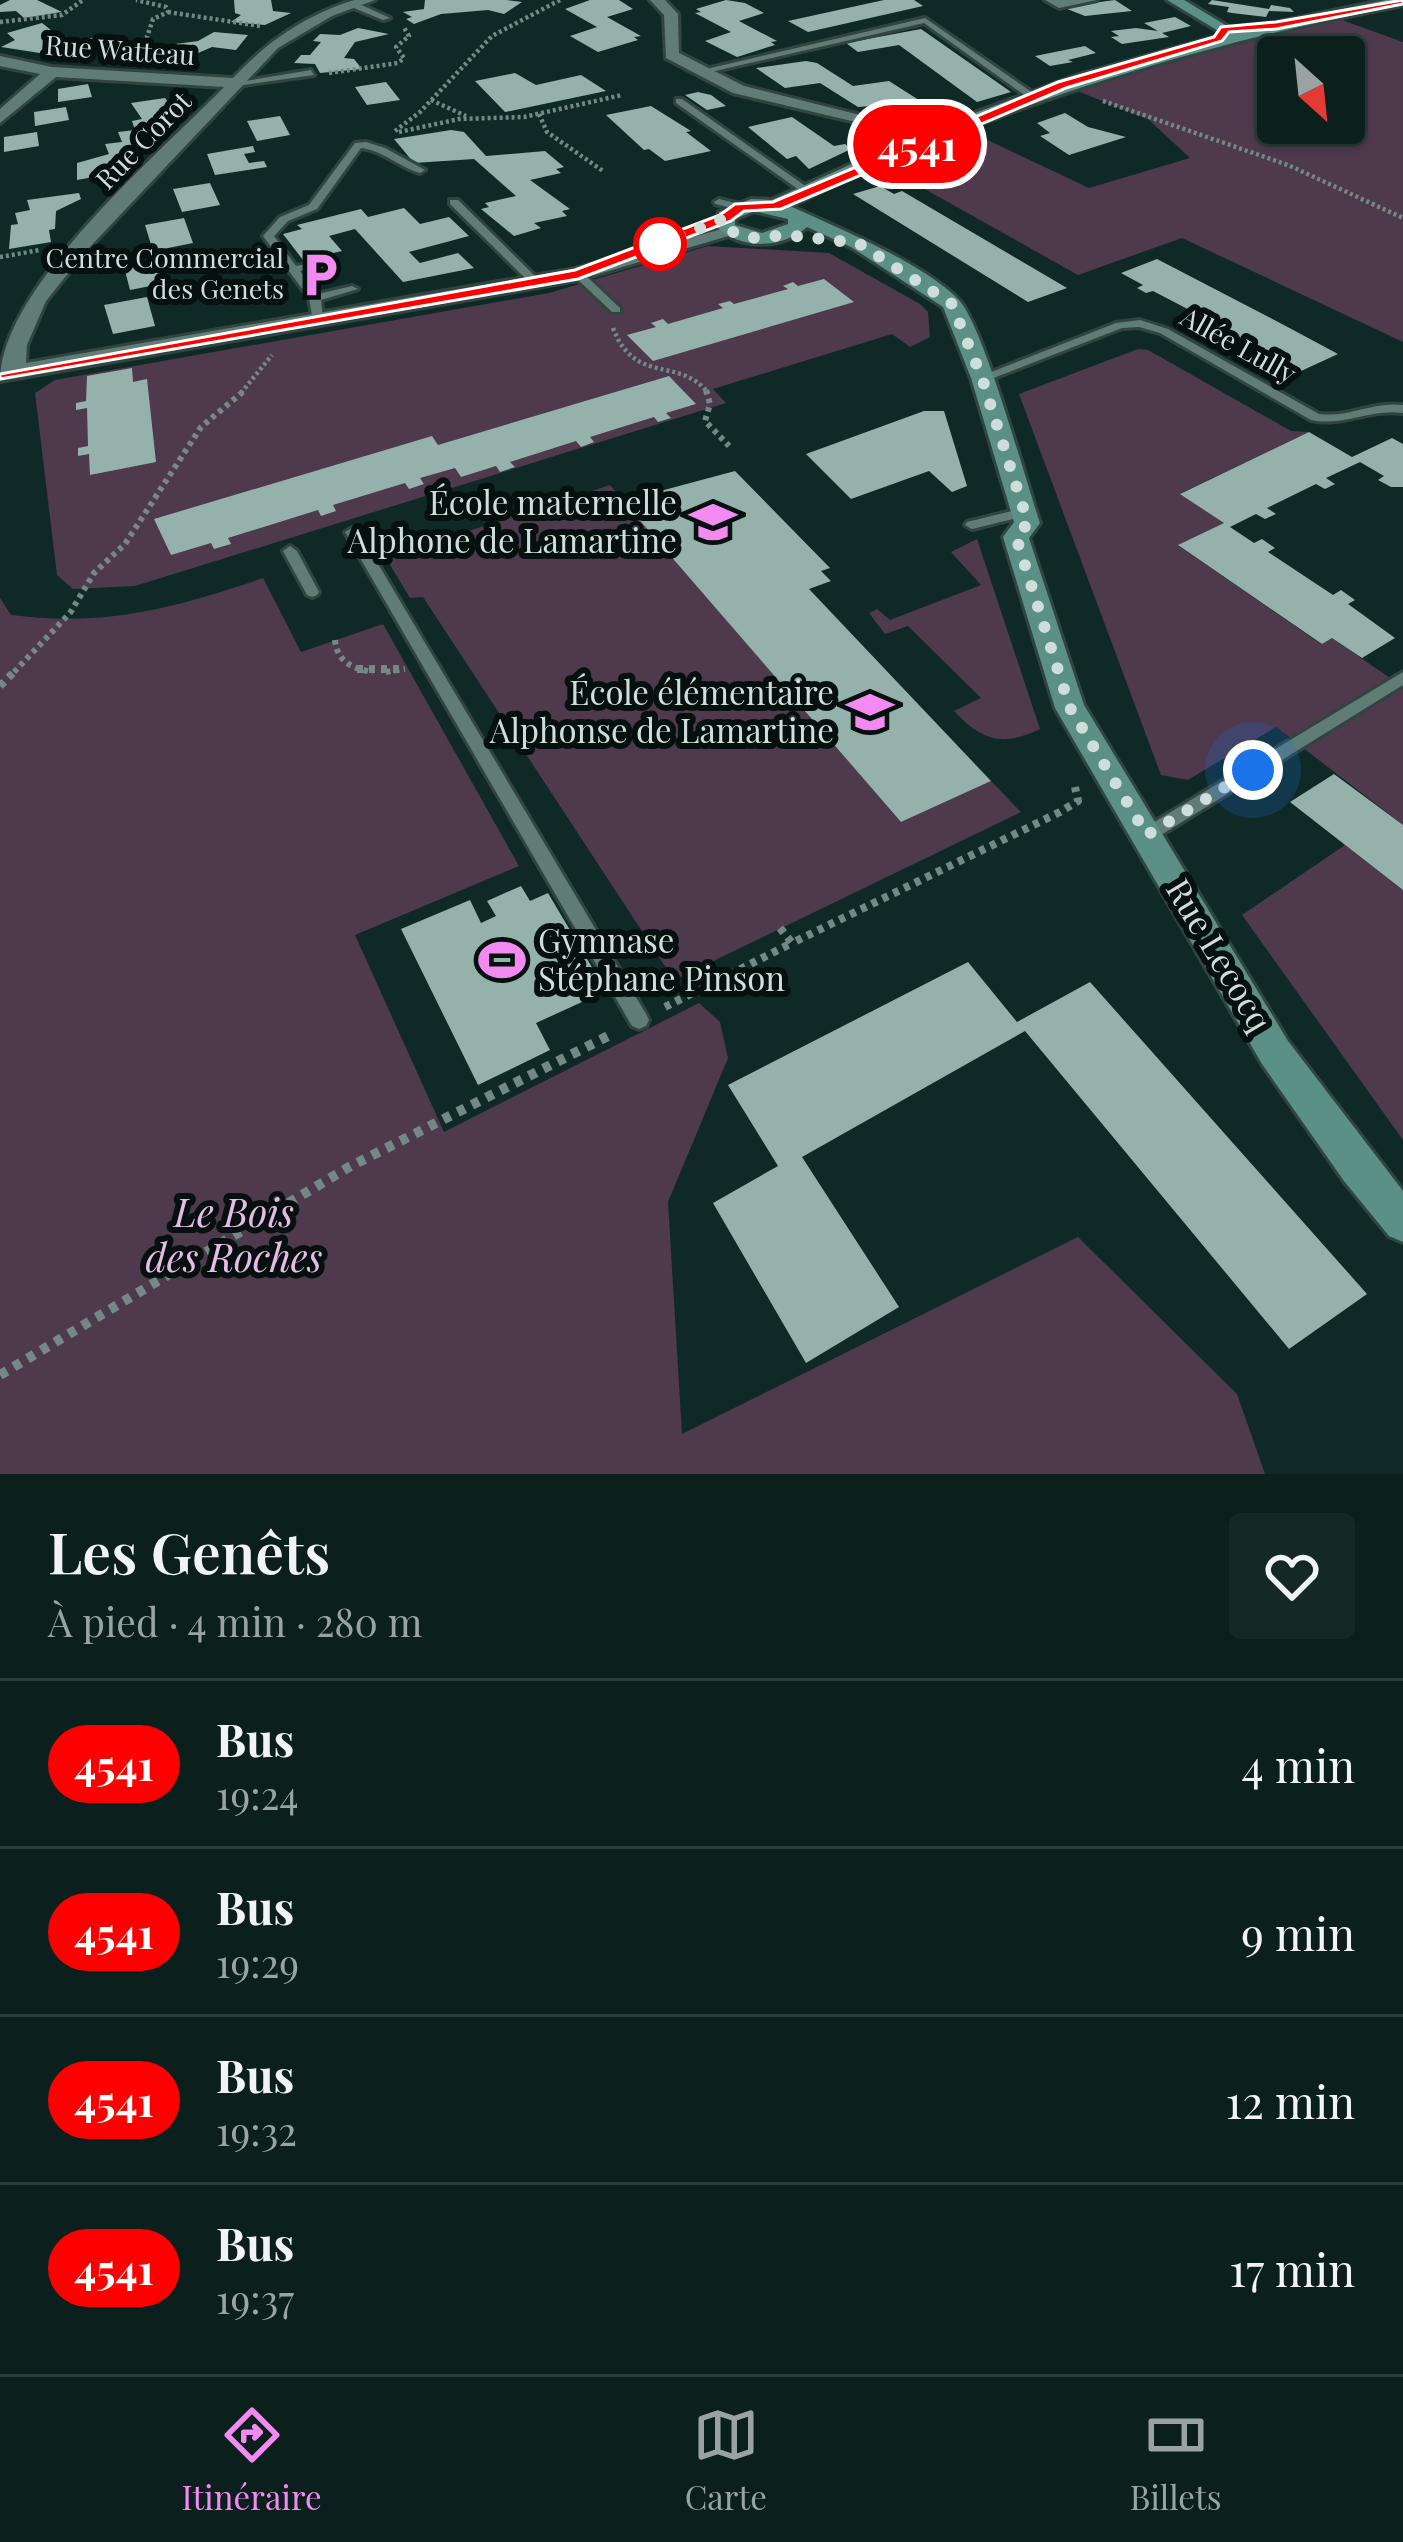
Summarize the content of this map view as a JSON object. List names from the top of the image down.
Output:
{
  "streets": {
    "street": ["Rue Watteau", "Rue Corot", "Rue Lecocq"],
    "lane": ["Allée Lully"]
  },
  "crossings": [
    ["Rue Watteau", "Rue Corot"],
    ["Allée Lully", "Rue Lecocq"]
  ],
  "parks": ["Le Bois des Roches"],
  "places": {
    "parking": ["Centre Commercial des Genets"],
    "school or university": ["École maternelle Alphone de Lamartine", "École élémentaire Alphonse de Lamartine"],
    "sports": ["Gymnase Stéphane Pinson"]
  },
  "lines": ["bus line 4541"],
  "north": "bottom right",
  "page": {
    "on_map": "4541",
    "heading": ["Les Genêts", "À pied · 4 min · 280 m"],
    "list": [
      {
        "mark": "4541",
        "name": "Bus",
        "note": "19:24",
        "value": "4 min"
      },
      {
        "mark": "4541",
        "name": "Bus",
        "note": "19:29",
        "value": "9 min"
      },
      {
        "mark": "4541",
        "name": "Bus",
        "note": "19:32",
        "value": "12 min"
      },
      {
        "mark": "4541",
        "name": "Bus",
        "note": "19:37",
        "value": "17 min"
      }
    ],
    "tabs": ["Itinéraire", "Carte", "Billets"]
  }
}
